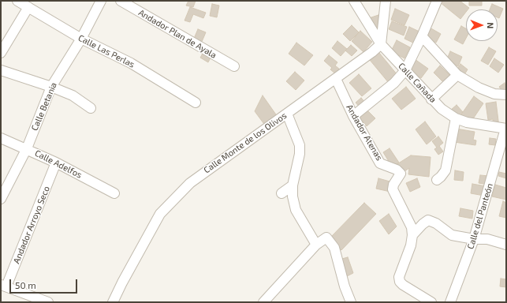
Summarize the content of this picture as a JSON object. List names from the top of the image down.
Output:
{
  "streets": {
    "street": [
      "Andador Plan de Ayala",
      "Calle Las Perlas",
      "Calle Cañada",
      "Calle Betania",
      "Andador Atenas",
      "Calle Monte de los Olivos",
      "Calle Adelfos",
      "Calle del Panteón",
      "Andador Arroyo Seco"
    ]
  },
  "crossings": [
    ["Calle Las Perlas", "Calle Betania"],
    ["Calle Cañada", "Calle Monte de los Olivos"],
    ["Calle Cañada", "Calle del Panteón"],
    ["Calle Betania", "Calle Adelfos"],
    ["Andador Atenas", "Calle Monte de los Olivos"],
    ["Calle Adelfos", "Andador Arroyo Seco"]
  ],
  "scale_bar": "50 m",
  "north": "right"
}
